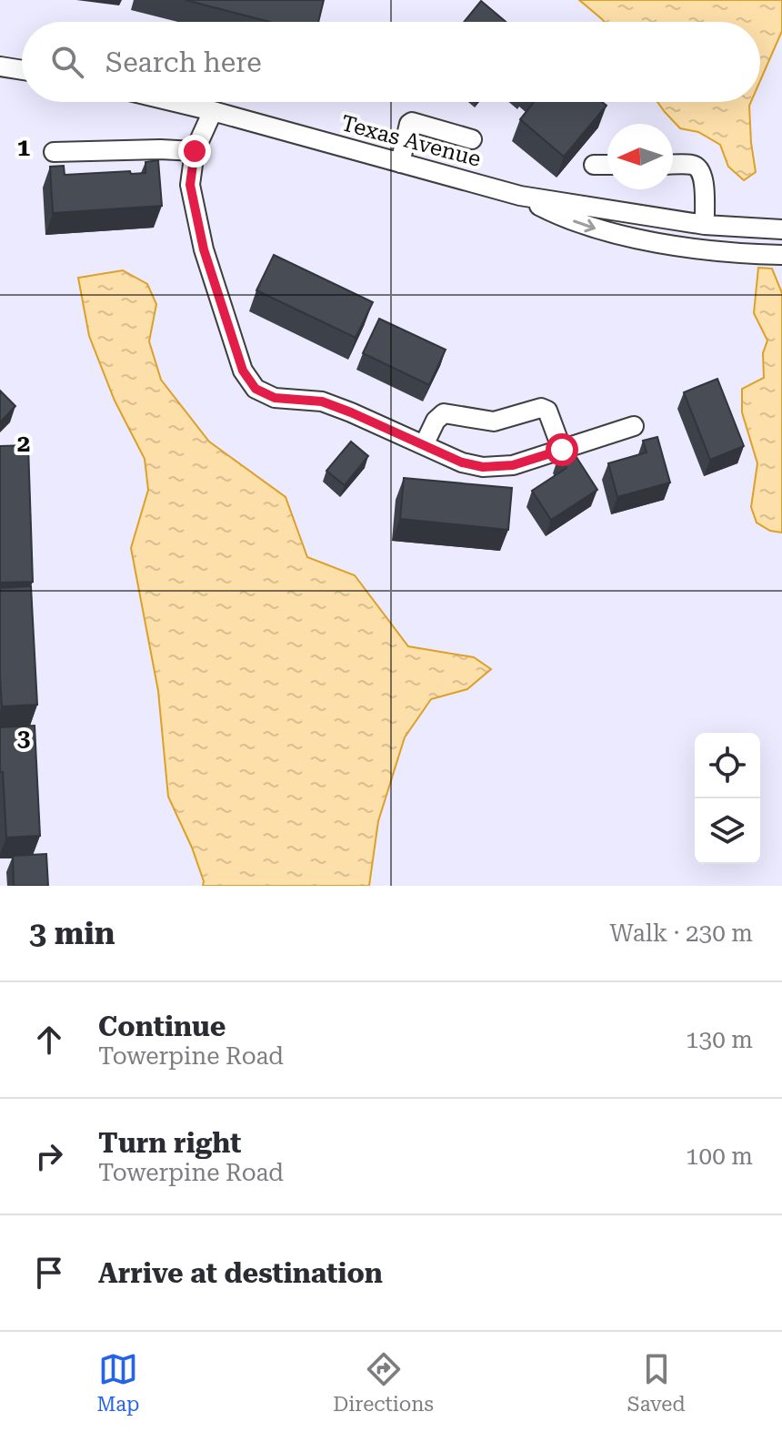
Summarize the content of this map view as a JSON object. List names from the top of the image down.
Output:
{
  "streets": {
    "street": ["Texas Avenue"]
  },
  "north": "left",
  "page": {
    "search": "Search here",
    "heading": ["3 min", "Walk · 230 m"],
    "list": [
      ["Continue", "Towerpine Road", "130 m"],
      ["Turn right", "Towerpine Road", "100 m"],
      "Arrive at destination"
    ],
    "nav": ["Map", "Directions", "Saved"]
  },
  "grid": {
    "rows": ["1", "2", "3"]
  }
}
